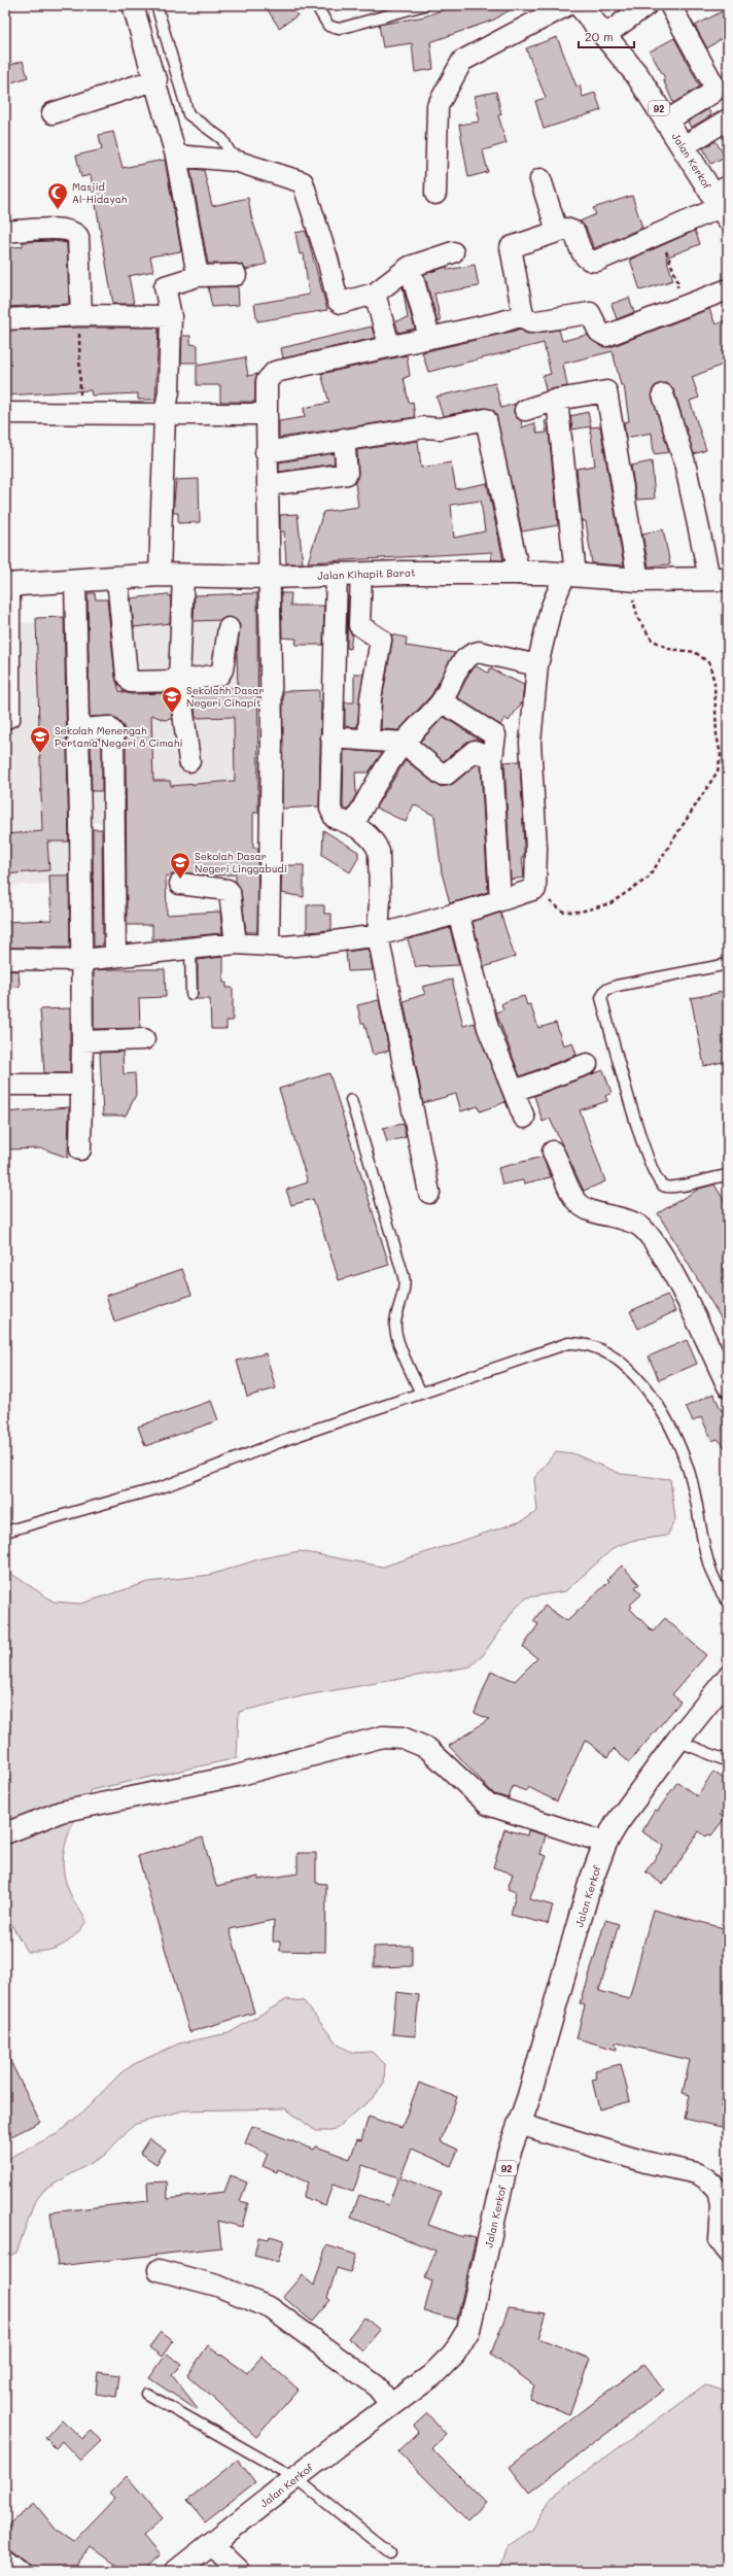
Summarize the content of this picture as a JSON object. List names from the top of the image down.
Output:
{
  "streets": {
    "main road": ["92", "Jalan Kerkof", "Jalan Kihapit Barat"]
  },
  "places": {
    "mosque": ["Masjid Al-Hidayah"],
    "school or university": ["Sekolahh Dasar Negeri Cihapit", "Sekolah Menengah Pertama Negeri 8 Cimahi", "Sekolah Dasar Negeri Linggabudi"]
  },
  "scale_bar": "20 m"
}
